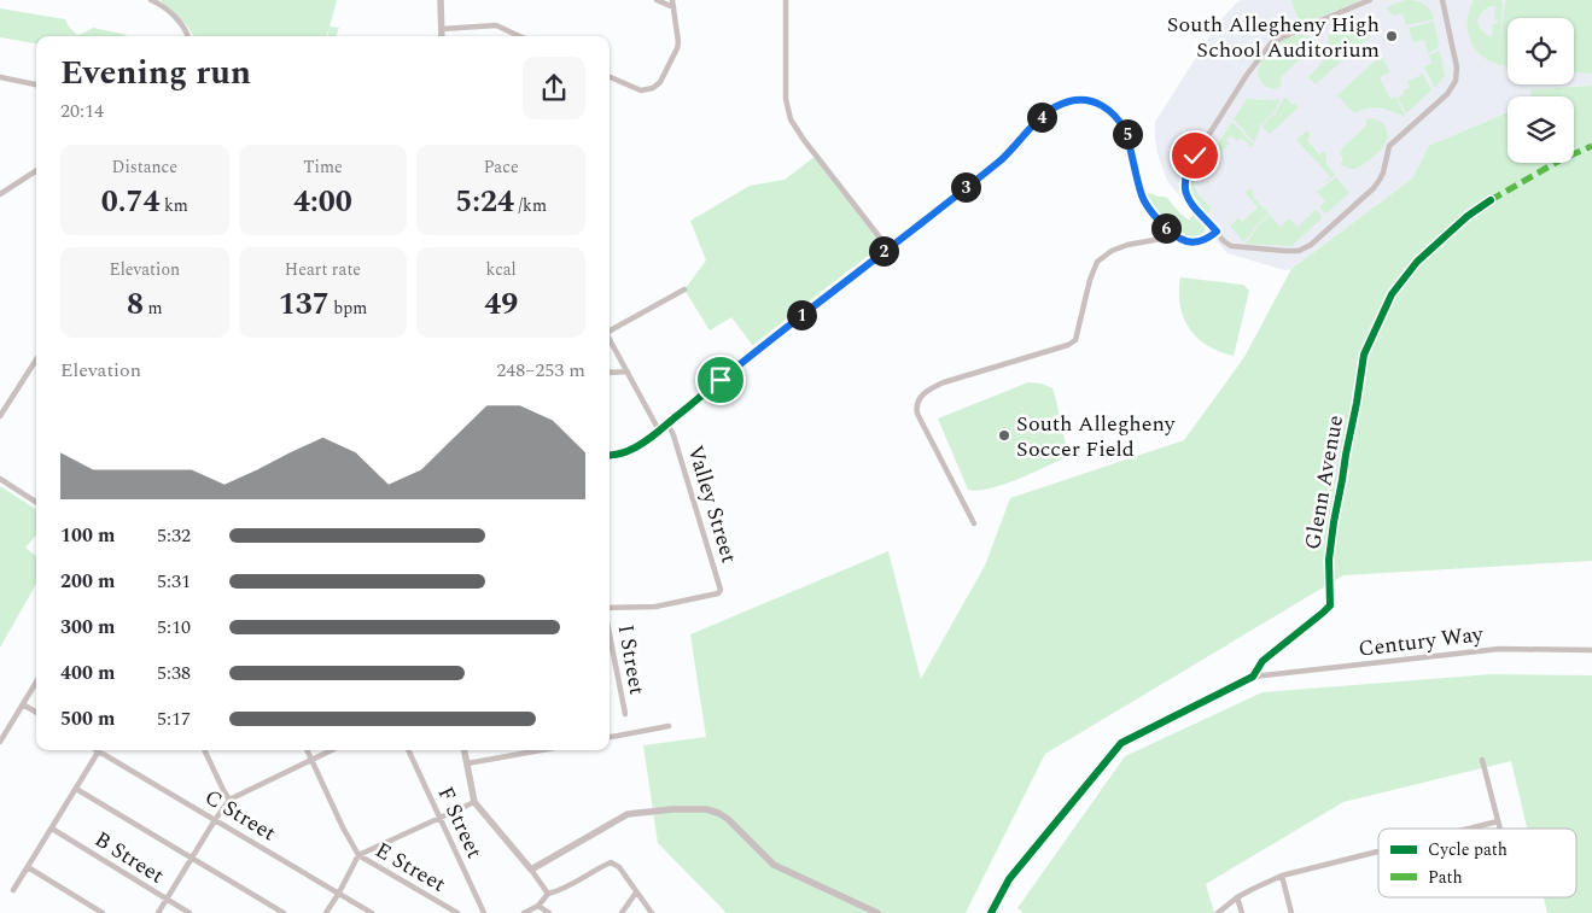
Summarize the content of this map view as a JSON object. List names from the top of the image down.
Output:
{
  "streets": {
    "street": [
      "Glenn Avenue",
      "Valley Street",
      "Century Way",
      "I Street",
      "C Street",
      "F Street",
      "B Street",
      "E Street"
    ]
  },
  "crossings": [
    ["Glenn Avenue", "Century Way"]
  ],
  "places": ["South Allegheny High School Auditorium", "South Allegheny Soccer Field"],
  "legend": ["Cycle path", "Path"],
  "page": {
    "heading": ["Evening run", "20:14"],
    "pins": [
      "4",
      "5",
      "3",
      "6",
      "2",
      "1"
    ],
    "stats": [
      ["Distance", "0.74 km"],
      ["Time", "4:00"],
      ["Pace", "5:24 /km"],
      ["Elevation", "8 m"],
      ["Heart rate", "137 bpm"],
      ["kcal", "49"]
    ],
    "chart": ["Elevation", "248–253 m"],
    "list": [
      {
        "name": "100 m",
        "note": "5:32"
      },
      {
        "name": "200 m",
        "note": "5:31"
      },
      {
        "name": "300 m",
        "note": "5:10"
      },
      {
        "name": "400 m",
        "note": "5:38"
      },
      {
        "name": "500 m",
        "note": "5:17"
      }
    ]
  }
}
